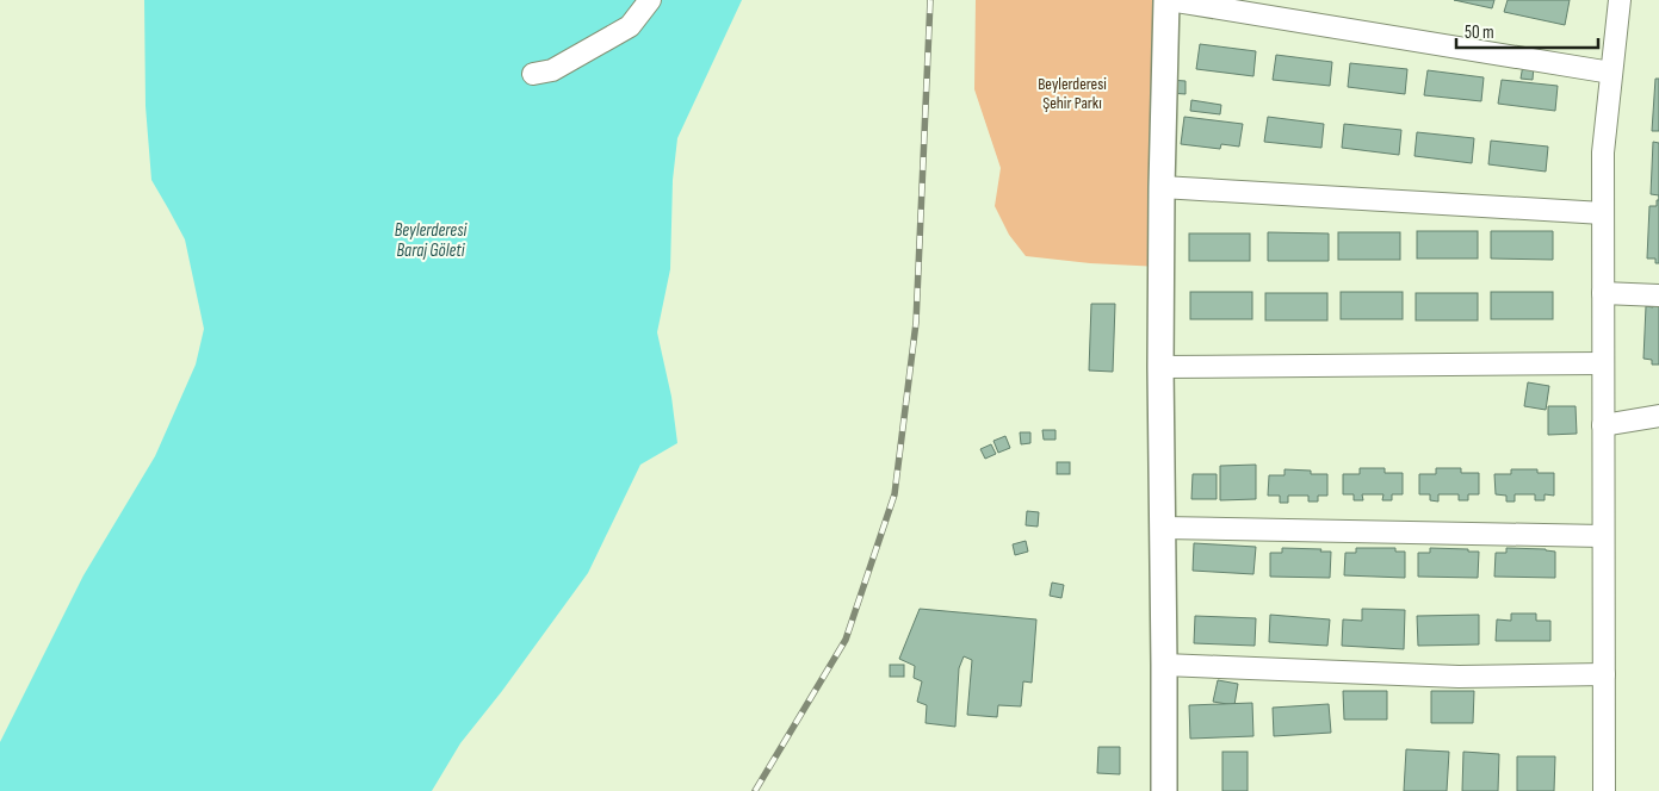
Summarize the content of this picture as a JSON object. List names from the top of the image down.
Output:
{
  "water": ["Beylerderesi Baraj Göleti"],
  "parks": ["Beylerderesi Şehir Parkı"],
  "scale_bar": "50 m"
}
